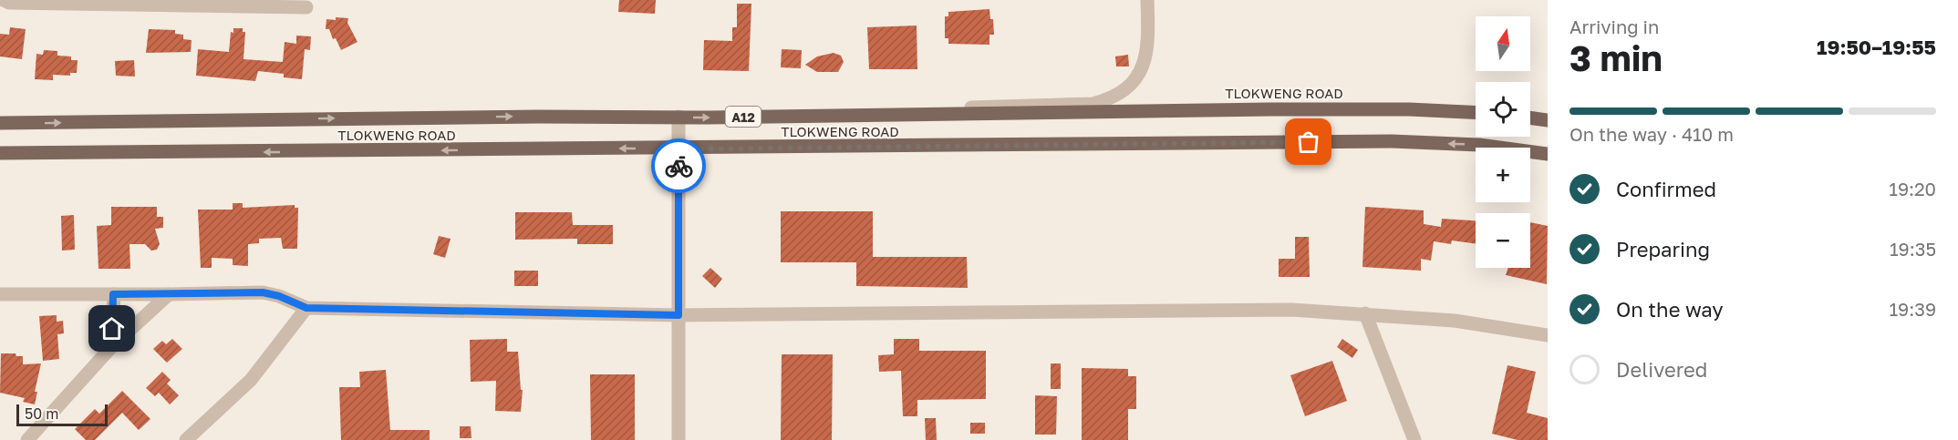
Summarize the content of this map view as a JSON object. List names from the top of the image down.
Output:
{
  "streets": {
    "main road": ["TLOKWENG ROAD", "A12"]
  },
  "scale_bar": "50 m",
  "north": "top",
  "page": {
    "heading": ["3 min", "Arriving in", "19:50–19:55"],
    "map_buttons": ["+", "−"],
    "bar": "On the way · 410 m",
    "list": [
      ["Confirmed", "19:20"],
      ["Preparing", "19:35"],
      ["On the way", "19:39"],
      "Delivered"
    ],
    "scale": "50 m"
  }
}
